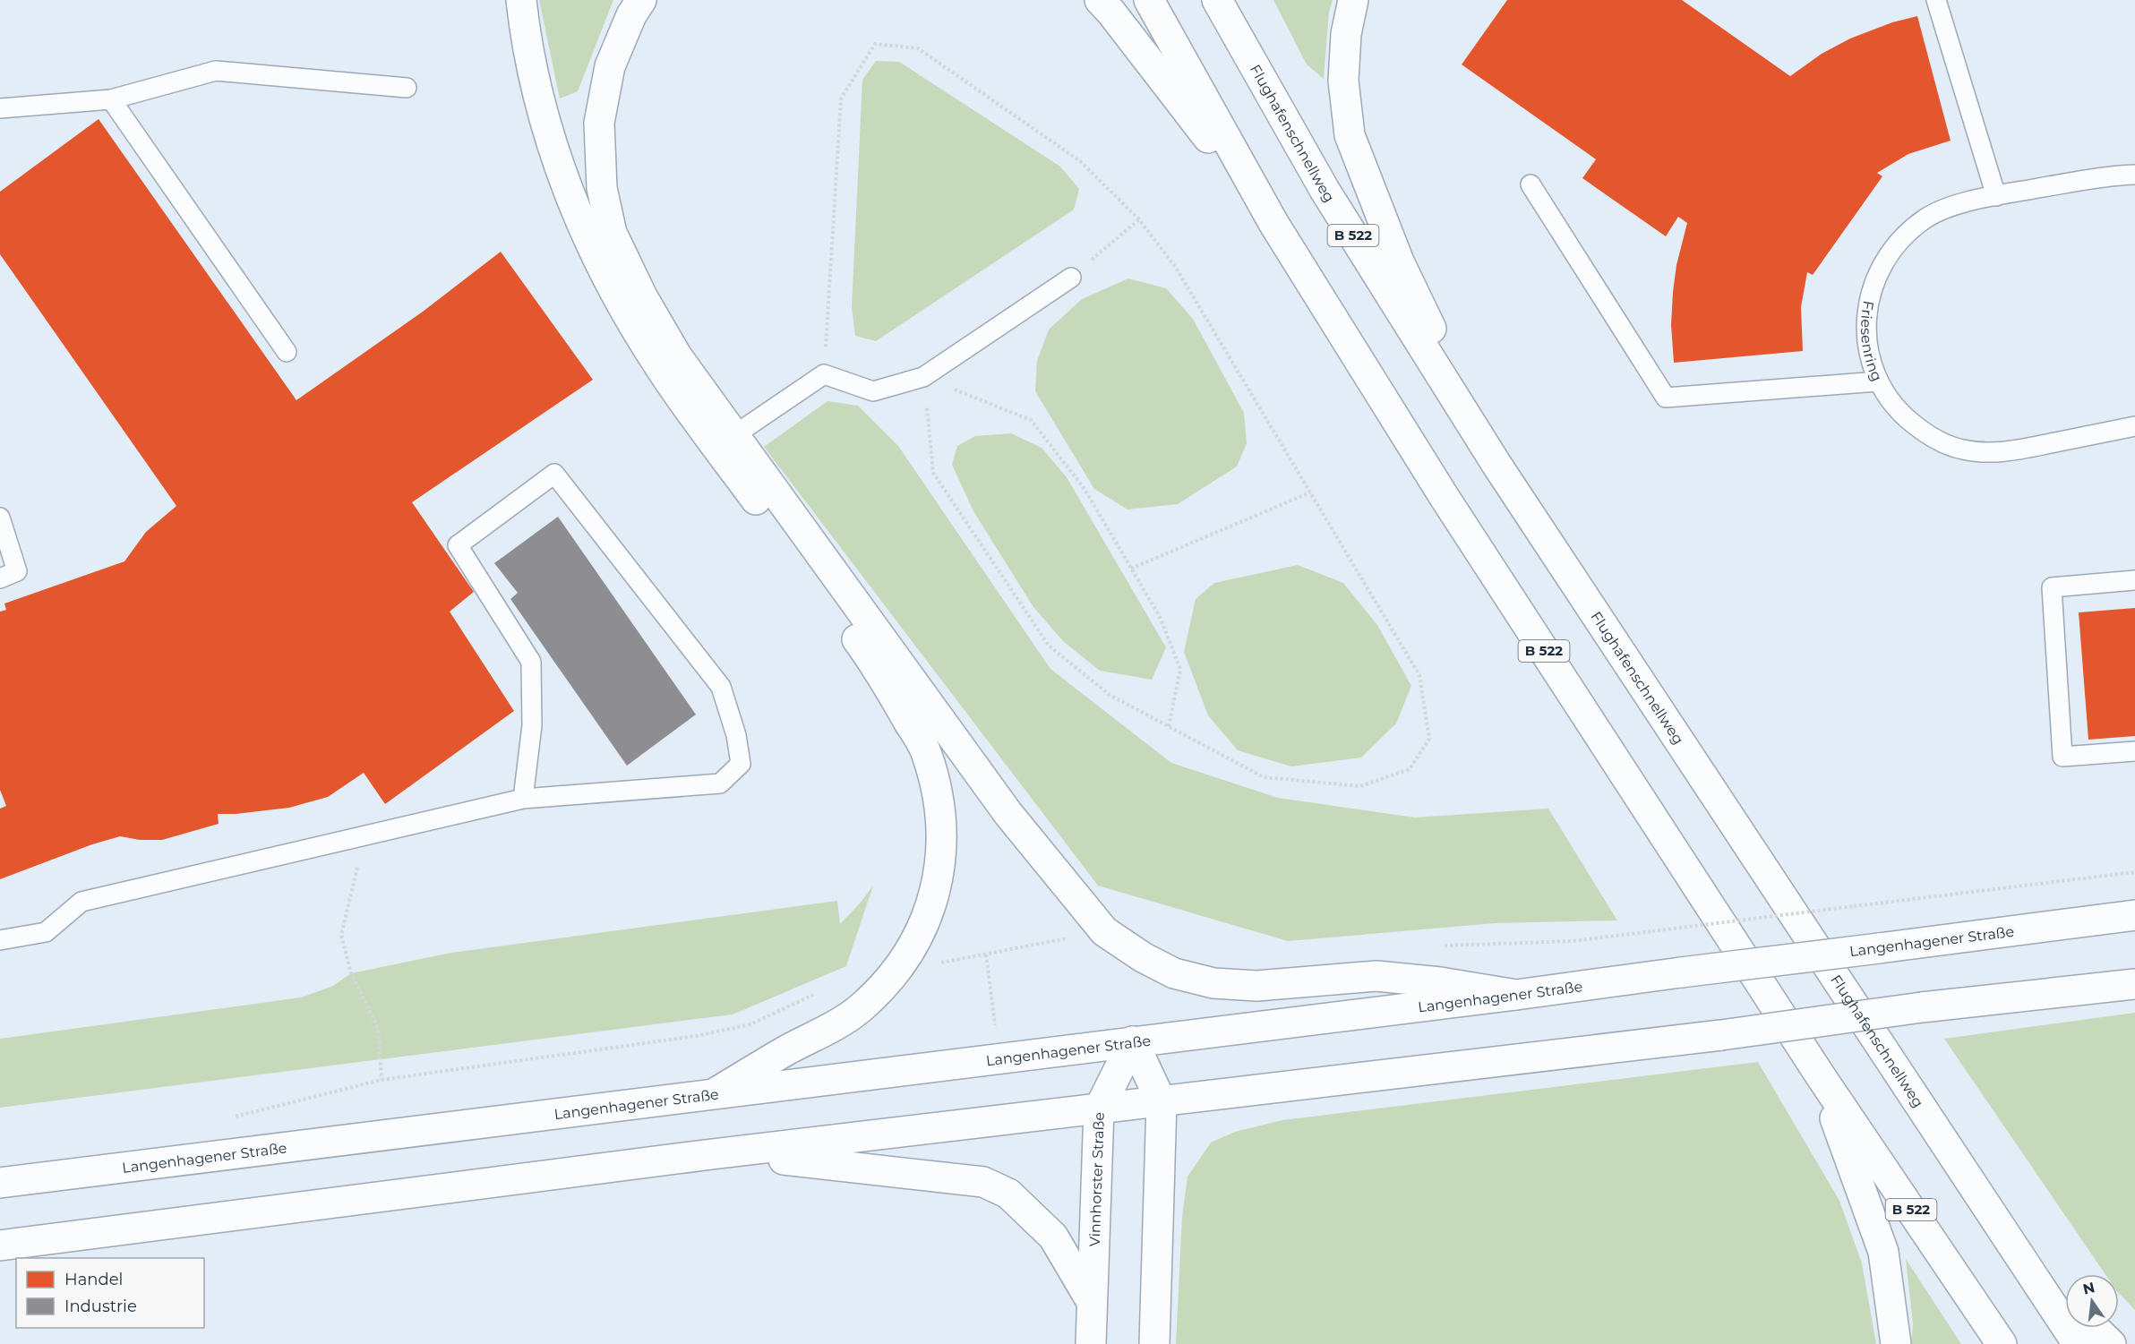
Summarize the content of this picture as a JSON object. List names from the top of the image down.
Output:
{
  "streets": {
    "main road": [
      "Flughafenschnellweg",
      "B 522",
      "Langenhagener Straße",
      "Vinnhorster Straße"
    ],
    "lane": ["Friesenring"]
  },
  "crossings": [
    ["Langenhagener Straße", "Vinnhorster Straße"]
  ],
  "legend": ["Handel", "Industrie"],
  "north": "top"
}
